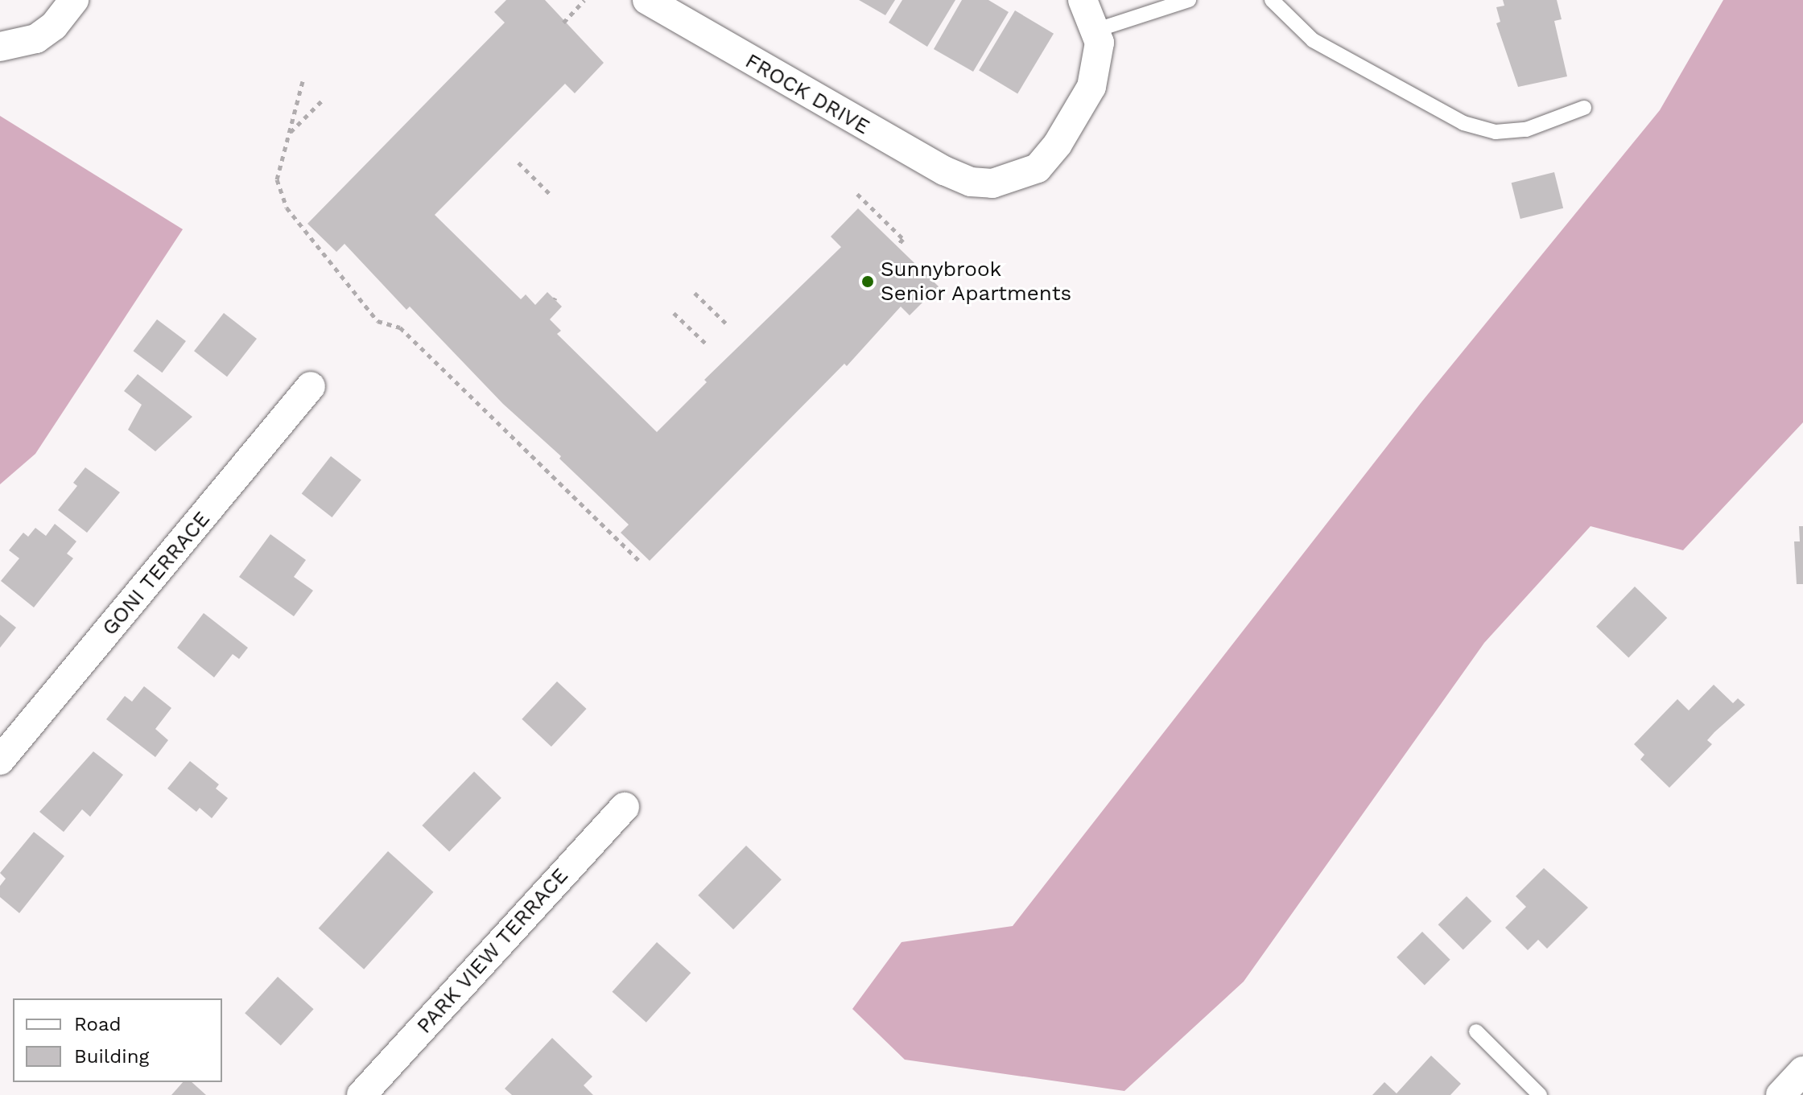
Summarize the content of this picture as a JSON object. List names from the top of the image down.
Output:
{
  "streets": {
    "street": ["FROCK DRIVE", "GONI TERRACE", "PARK VIEW TERRACE"]
  },
  "places": ["Sunnybrook Senior Apartments"],
  "legend": ["Road", "Building"]
}
